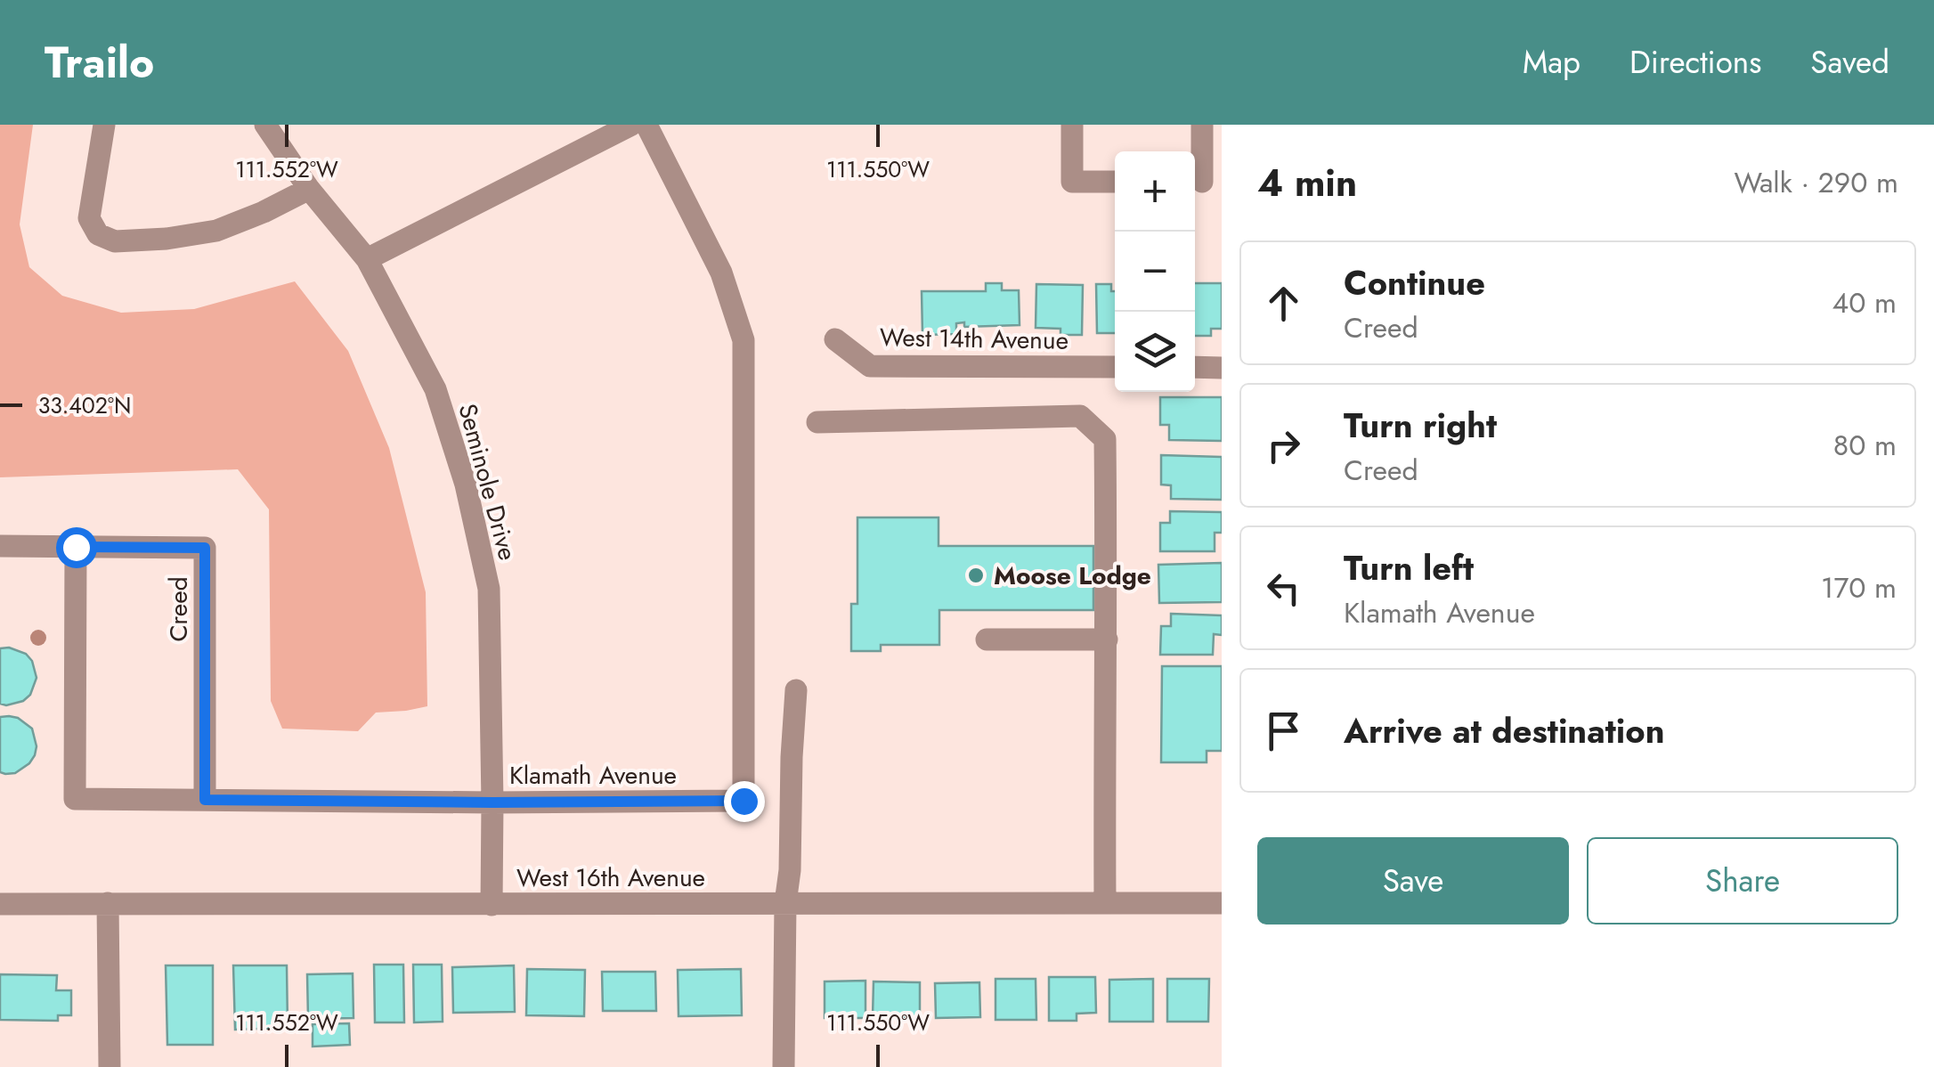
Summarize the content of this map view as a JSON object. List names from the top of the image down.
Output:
{
  "streets": {
    "street": [
      "West 14th Avenue",
      "Seminole Drive",
      "Creed",
      "Klamath Avenue",
      "West 16th Avenue"
    ]
  },
  "crossings": [
    ["Seminole Drive", "Klamath Avenue"],
    ["Seminole Drive", "West 16th Avenue"],
    ["Creed", "Klamath Avenue"]
  ],
  "places": ["Moose Lodge"],
  "page": {
    "header": "Trailo",
    "nav": ["Map", "Directions", "Saved"],
    "heading": ["4 min", "Walk · 290 m"],
    "map_buttons": ["+", "−"],
    "list": [
      ["Continue", "Creed", "40 m"],
      ["Turn right", "Creed", "80 m"],
      ["Turn left", "Klamath Avenue", "170 m"],
      "Arrive at destination"
    ],
    "buttons": ["Save", "Share"]
  },
  "coordinates": ["111.552°W", "111.550°W", "33.402°N"]
}
